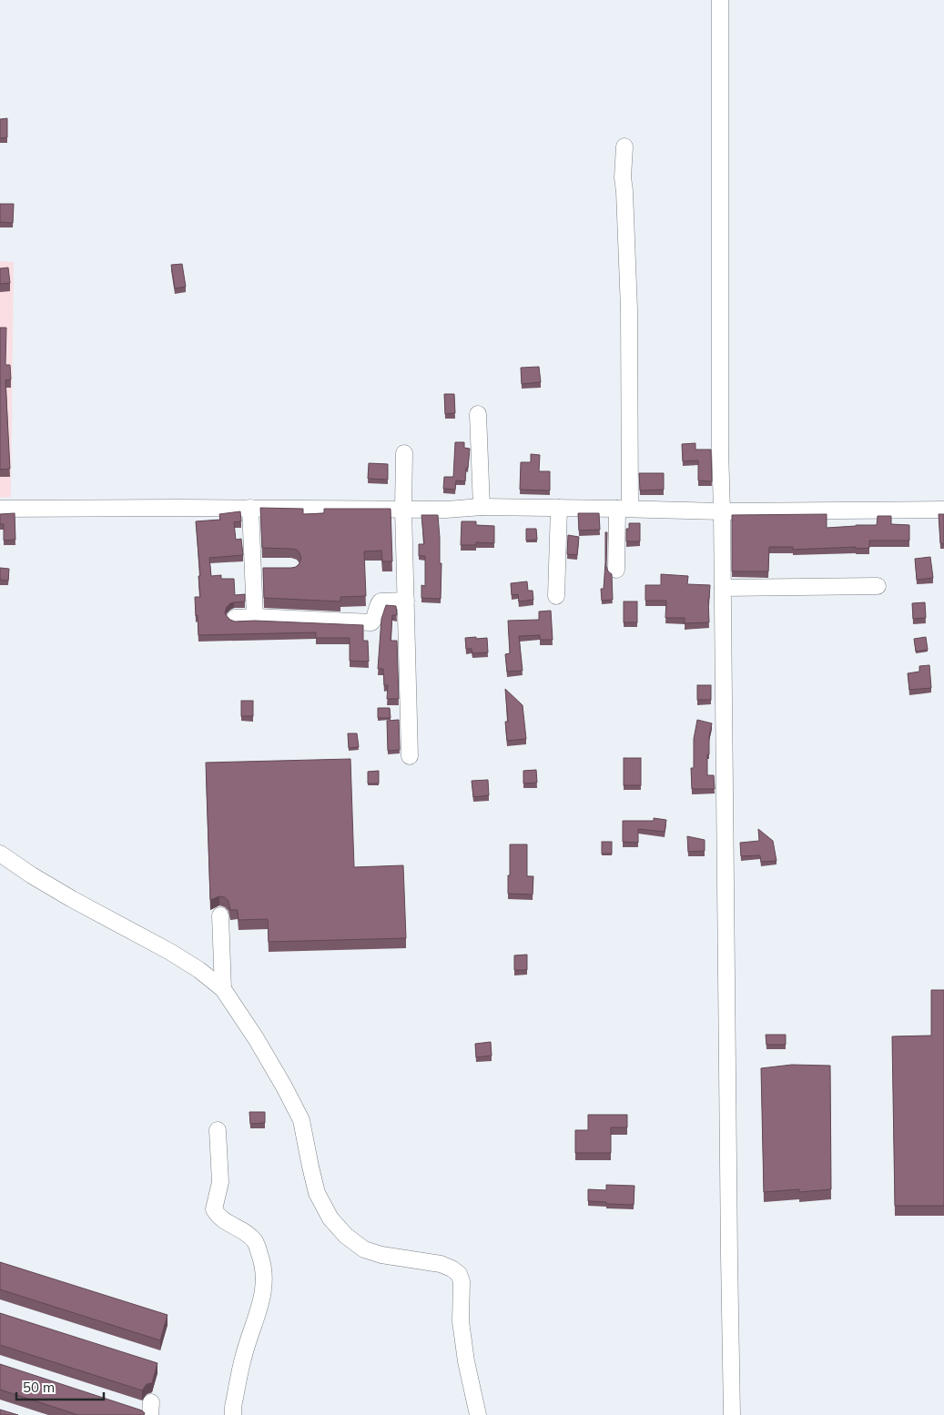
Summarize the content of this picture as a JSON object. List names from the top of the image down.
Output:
{
  "scale_bar": "50 m"
}
